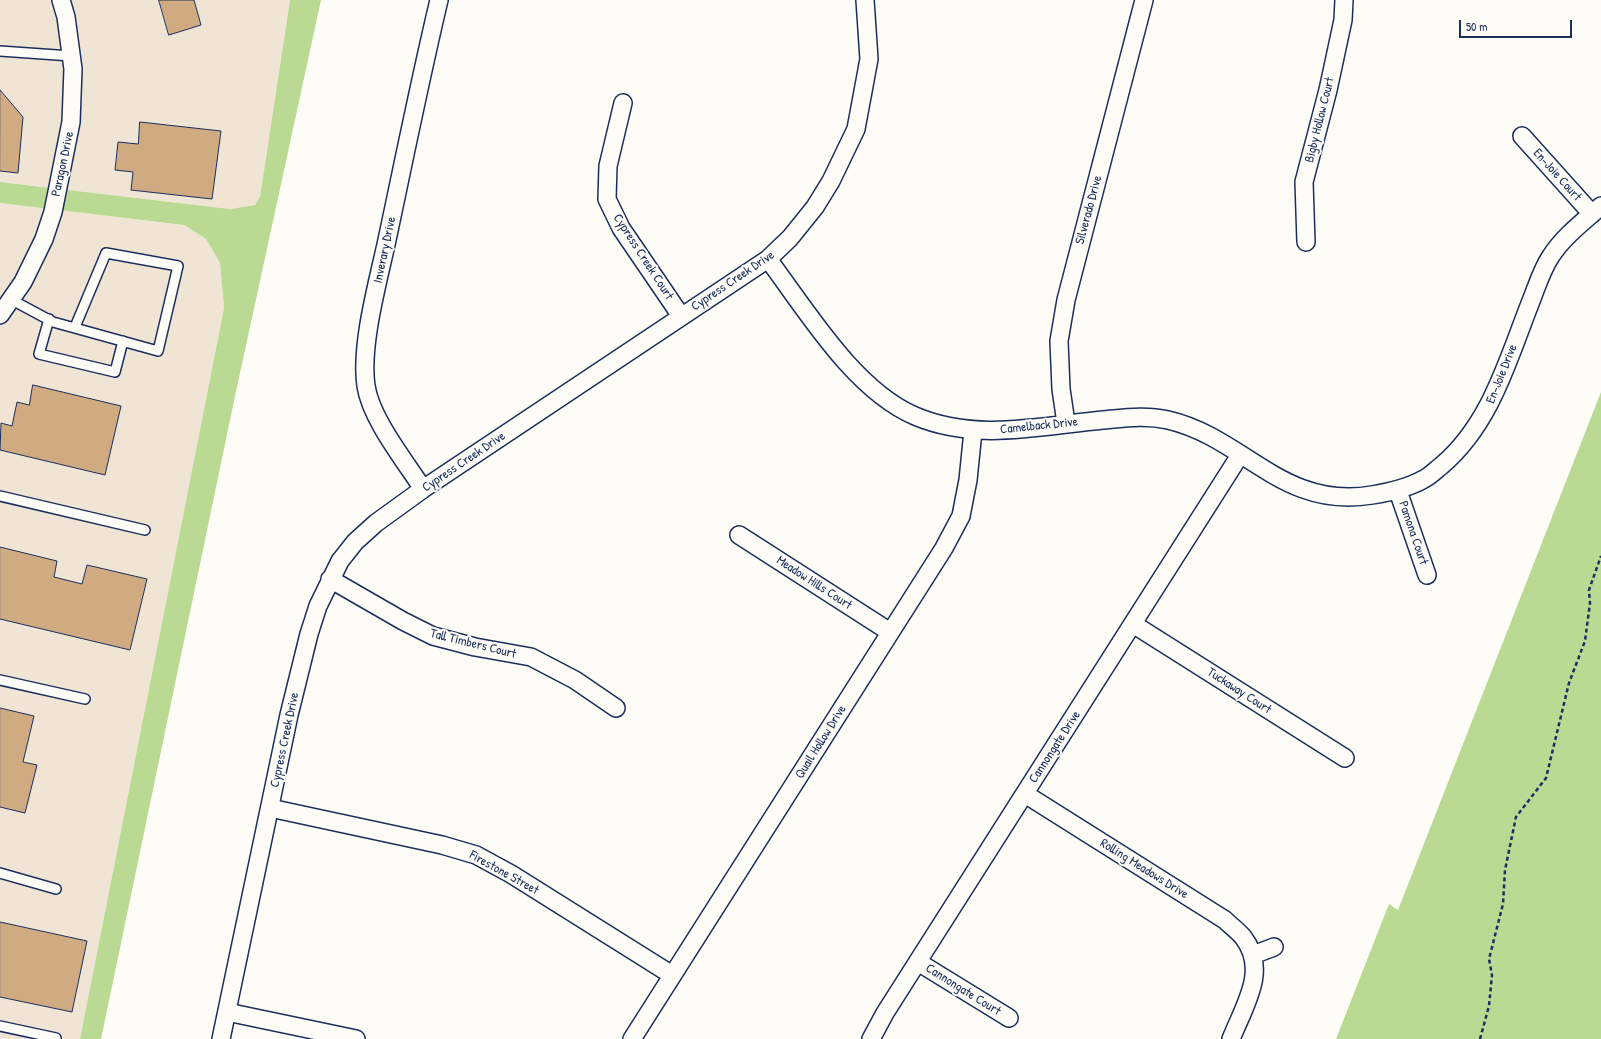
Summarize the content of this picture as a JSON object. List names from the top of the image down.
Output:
{
  "streets": {
    "street": [
      "Bigby Hollow Court",
      "Paragon Drive",
      "En-Joie Court",
      "Silverado Drive",
      "Inverary Drive",
      "Cypress Creek Court",
      "Cypress Creek Drive",
      "En-Joie Drive",
      "Camelback Drive",
      "Pamona Court",
      "Meadow Hills Court",
      "Tall Timbers Court",
      "Tuckaway Court",
      "Quail Hollow Drive",
      "Cannongate Drive",
      "Rolling Meadows Drive",
      "Firestone Street",
      "Cannongate Court"
    ]
  },
  "crossings": [
    ["En-Joie Court", "En-Joie Drive"],
    ["Silverado Drive", "Camelback Drive"],
    ["Inverary Drive", "Cypress Creek Drive"],
    ["Cypress Creek Court", "Cypress Creek Drive"],
    ["Cypress Creek Drive", "Camelback Drive"],
    ["Cypress Creek Drive", "Tall Timbers Court"],
    ["Cypress Creek Drive", "Firestone Street"],
    ["En-Joie Drive", "Camelback Drive"],
    ["En-Joie Drive", "Pamona Court"],
    ["Camelback Drive", "Quail Hollow Drive"],
    ["Camelback Drive", "Cannongate Drive"],
    ["Meadow Hills Court", "Quail Hollow Drive"],
    ["Tuckaway Court", "Cannongate Drive"],
    ["Quail Hollow Drive", "Firestone Street"],
    ["Cannongate Drive", "Rolling Meadows Drive"],
    ["Cannongate Drive", "Cannongate Court"]
  ],
  "scale_bar": "50 m"
}
